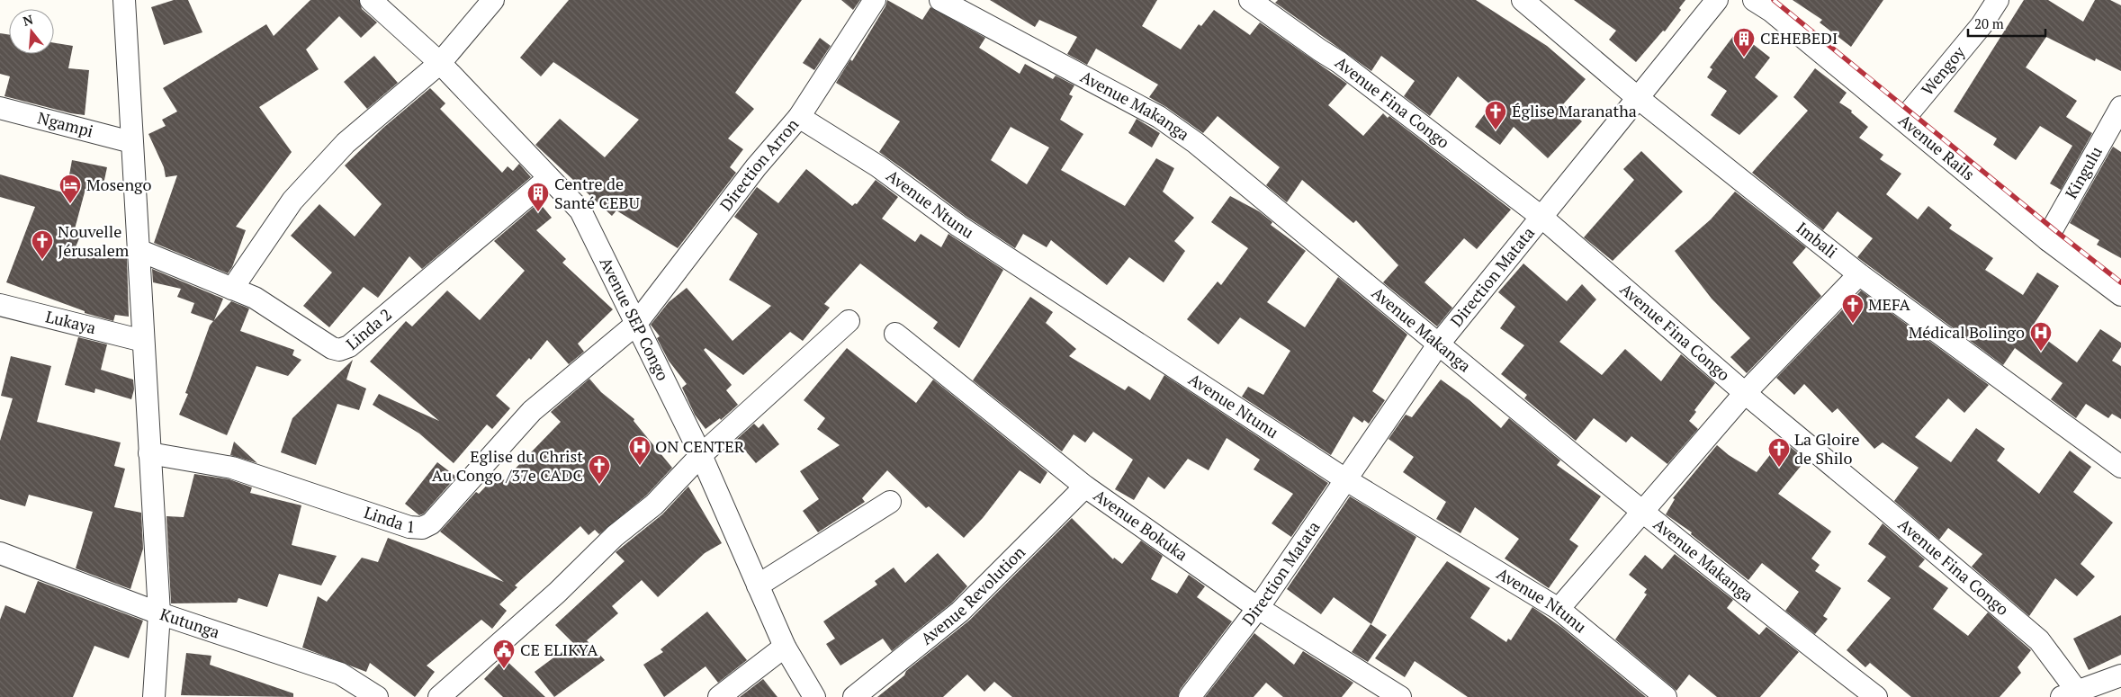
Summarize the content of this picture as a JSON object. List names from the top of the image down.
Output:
{
  "streets": {
    "street": [
      "Wengoy",
      "Avenue Fina Congo",
      "Avenue Makanga",
      "Ngampi",
      "Avenue Rails",
      "Direction Arron",
      "Kingulu",
      "Avenue Ntunu",
      "Imbali",
      "Direction Matata",
      "Avenue SEP Congo",
      "Lukaya",
      "Linda 2",
      "Linda 1",
      "Avenue Bokuka",
      "Avenue Revolution",
      "Kutunga"
    ]
  },
  "crossings": [
    ["Wengoy", "Avenue Rails"],
    ["Avenue Fina Congo", "Direction Matata"],
    ["Avenue Makanga", "Direction Matata"],
    ["Avenue Rails", "Kingulu"],
    ["Direction Arron", "Avenue Ntunu"],
    ["Direction Arron", "Avenue SEP Congo"],
    ["Direction Arron", "Linda 1"],
    ["Avenue Ntunu", "Direction Matata"],
    ["Imbali", "Direction Matata"],
    ["Direction Matata", "Avenue Bokuka"],
    ["Avenue SEP Congo", "Linda 2"],
    ["Avenue SEP Congo", "Linda 1"],
    ["Avenue Bokuka", "Avenue Revolution"]
  ],
  "places": {
    "building": ["CEHEBEDI", "Centre de Santé CEBU"],
    "church": [
      "Église Maranatha",
      "Nouvelle Jérusalem",
      "MEFA",
      "La Gloire de Shilo",
      "Eglise du Christ Au Congo /37e CADC"
    ],
    "hotel": ["Mosengo"],
    "hospital": ["Médical Bolingo", "ON CENTER"],
    "public building": ["CE ELIKYA"]
  },
  "scale_bar": "20 m",
  "north": "top"
}
